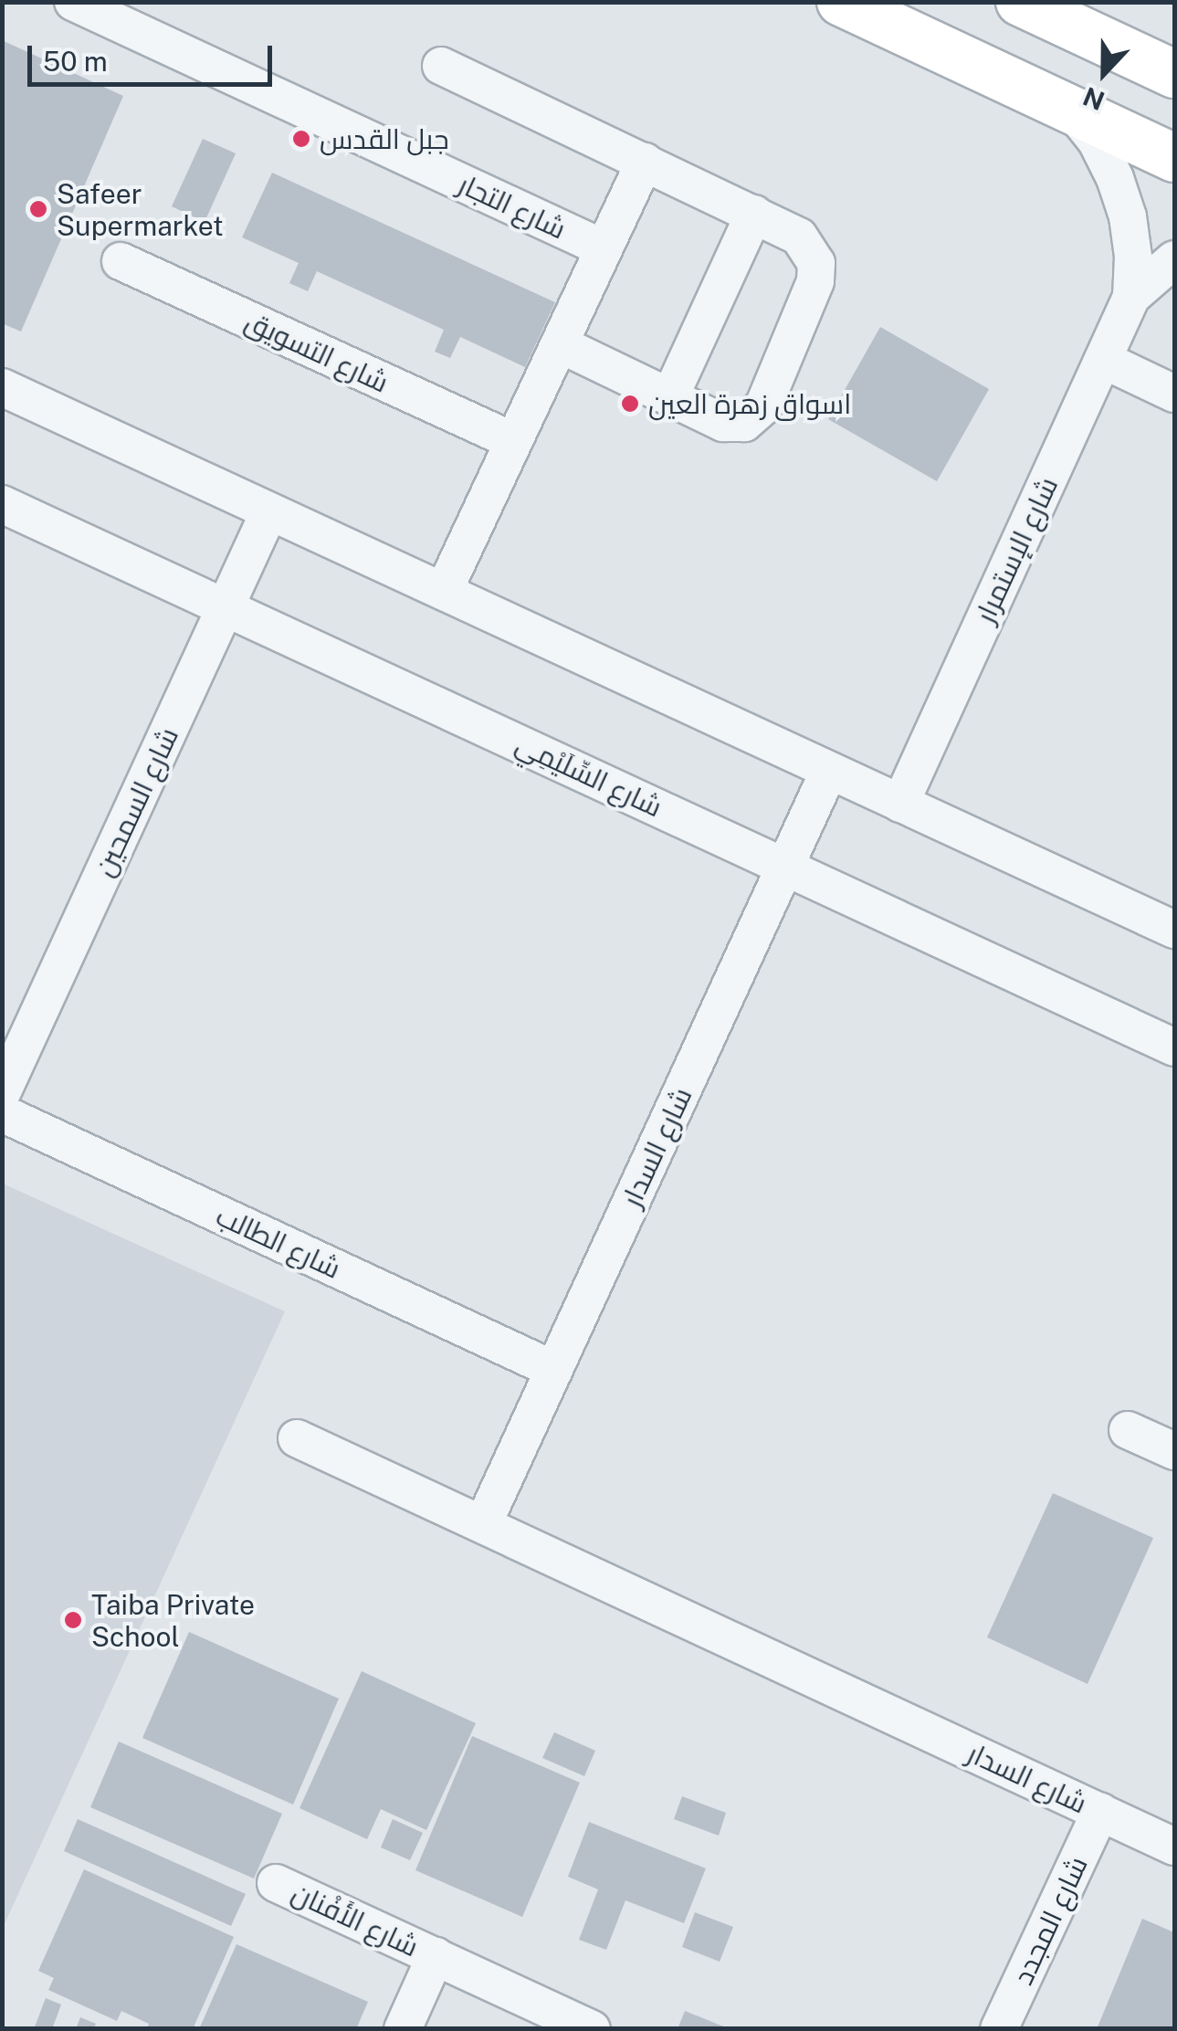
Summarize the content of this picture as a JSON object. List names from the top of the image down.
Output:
{
  "streets": {
    "street": [
      "شارع التجار",
      "شارع التسويق",
      "شارع الإستمرار",
      "شارع السِّلَيْمِي",
      "شارع السمحين",
      "شارع السدار",
      "شارع الطالب",
      "شارع الأَفْنان",
      "شارع المجدد"
    ]
  },
  "crossings": [
    ["شارع السِّلَيْمِي", "شارع السمحين"],
    ["شارع السِّلَيْمِي", "شارع السدار"],
    ["شارع السدار", "شارع الطالب"],
    ["شارع السدار", "شارع المجدد"]
  ],
  "places": [
    "جبل القدس",
    "Safeer Supermarket",
    "اسواق زهرة العين",
    "Taiba Private School"
  ],
  "scale_bar": "50 m",
  "north": "bottom"
}
